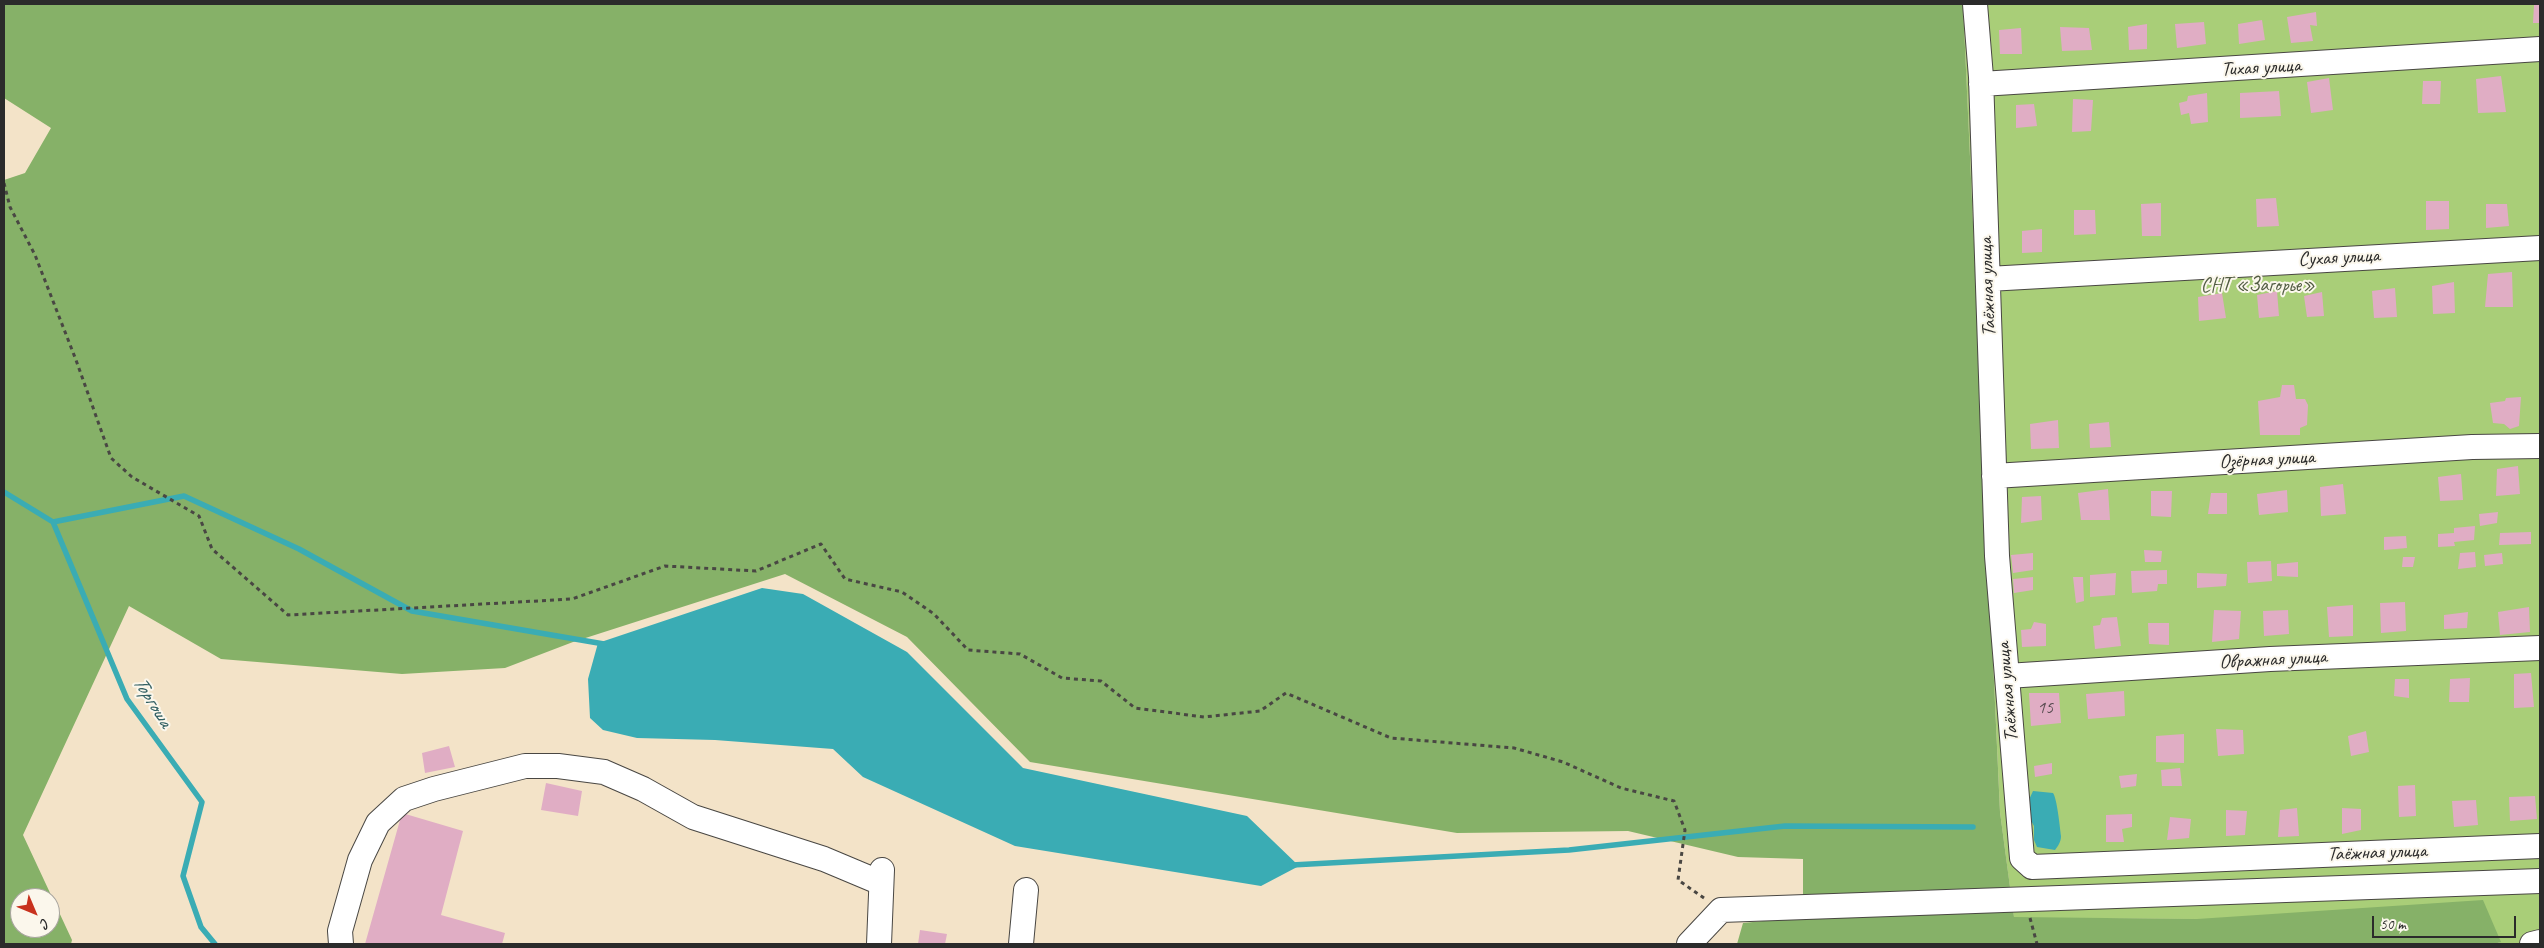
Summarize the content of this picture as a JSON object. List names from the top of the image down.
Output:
{
  "streets": {
    "street": [
      "Тихая улица",
      "Сухая улица",
      "Таёжная улица",
      "Озёрная улица",
      "Овражная улица"
    ]
  },
  "crossings": [
    ["Тихая улица", "Таёжная улица"],
    ["Сухая улица", "Таёжная улица"],
    ["Таёжная улица", "Озёрная улица"],
    ["Таёжная улица", "Овражная улица"]
  ],
  "water": ["Торгоша"],
  "parks": ["СНТ «Загорье»"],
  "house_numbers": ["15"],
  "scale_bar": "50 m",
  "north": "bottom right"
}
